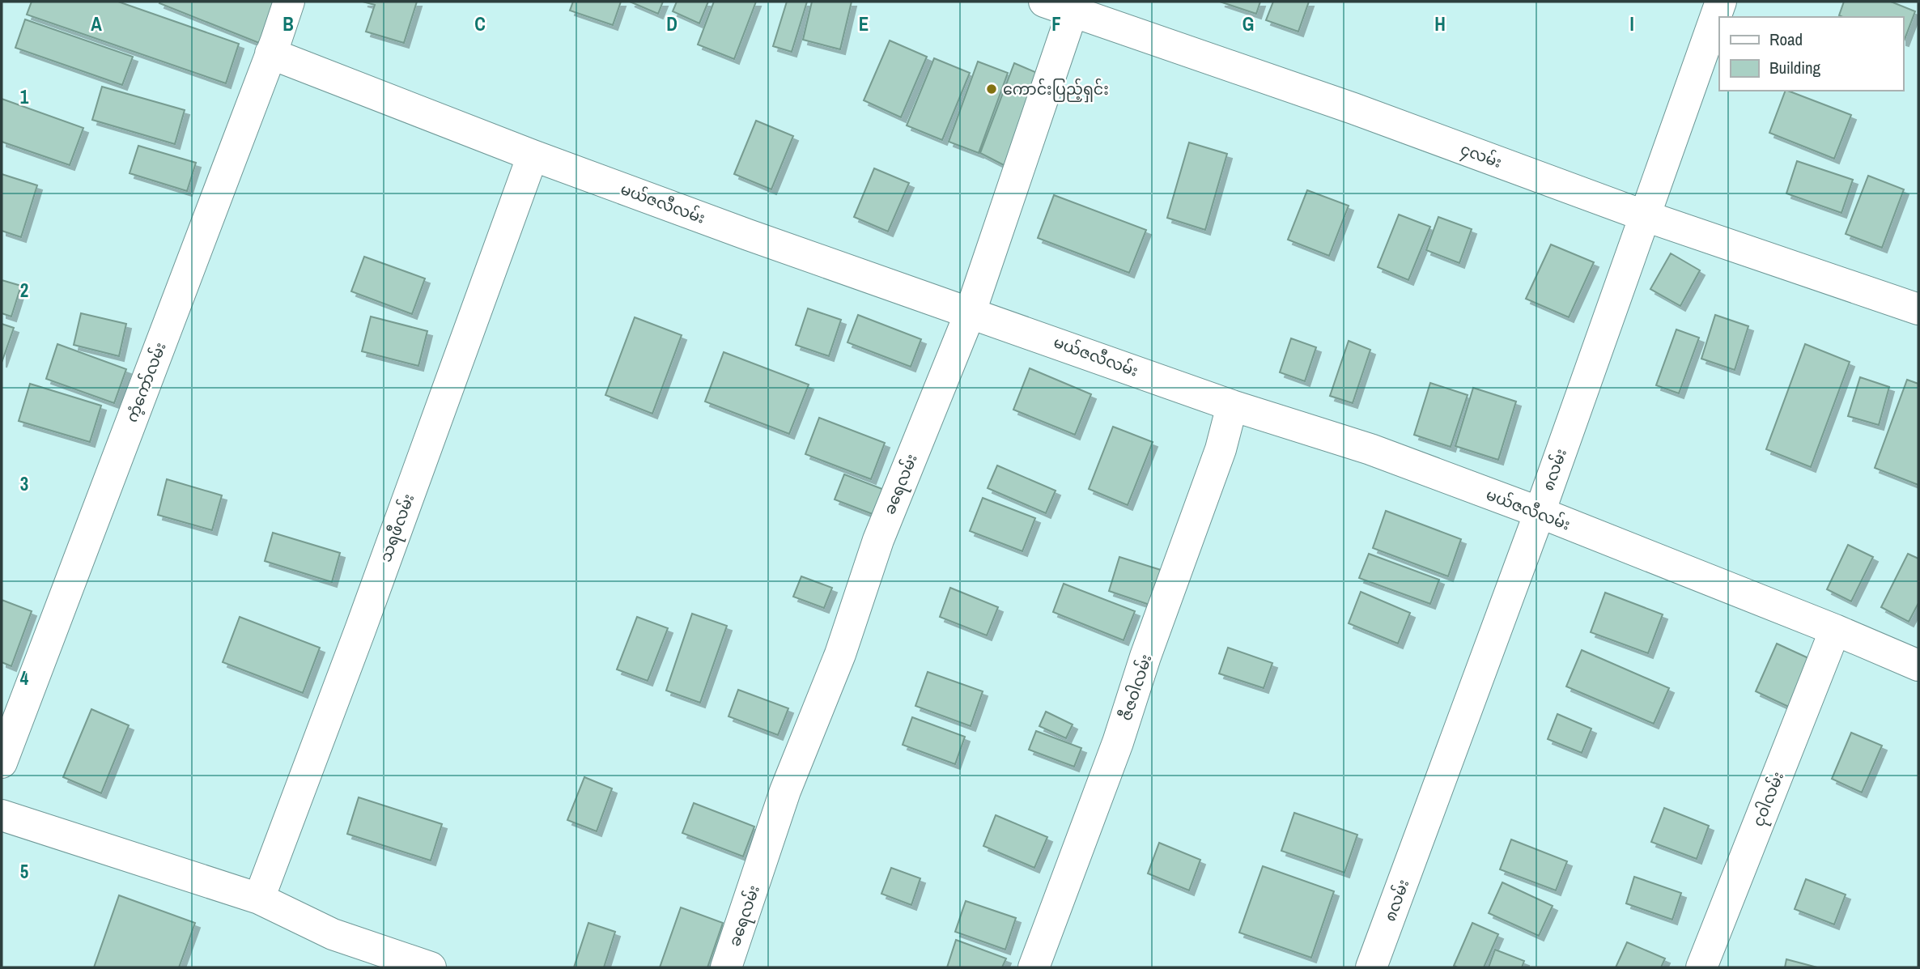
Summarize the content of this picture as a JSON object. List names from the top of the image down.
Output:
{
  "streets": {
    "street": [
      "၄လမ်း",
      "မယ်ဇလီလမ်း",
      "ကံ့ကော်လမ်း",
      "၈လမ်း",
      "ခရေလမ်း",
      "သရဖီလမ်း",
      "ဇီဇဝါလမ်း",
      "ငုဝါလမ်း"
    ]
  },
  "crossings": [
    ["၄လမ်း", "၈လမ်း"],
    ["၄လမ်း", "ခရေလမ်း"],
    ["မယ်ဇလီလမ်း", "ကံ့ကော်လမ်း"],
    ["မယ်ဇလီလမ်း", "၈လမ်း"],
    ["မယ်ဇလီလမ်း", "ခရေလမ်း"],
    ["မယ်ဇလီလမ်း", "သရဖီလမ်း"],
    ["မယ်ဇလီလမ်း", "ဇီဇဝါလမ်း"],
    ["မယ်ဇလီလမ်း", "ငုဝါလမ်း"]
  ],
  "places": ["ကောင်းပြည့်ရှင်း"],
  "legend": ["Road", "Building"],
  "grid": {
    "columns": [
      "A",
      "B",
      "C",
      "D",
      "E",
      "F",
      "G",
      "H",
      "I"
    ],
    "rows": [
      "1",
      "2",
      "3",
      "4",
      "5"
    ]
  }
}
